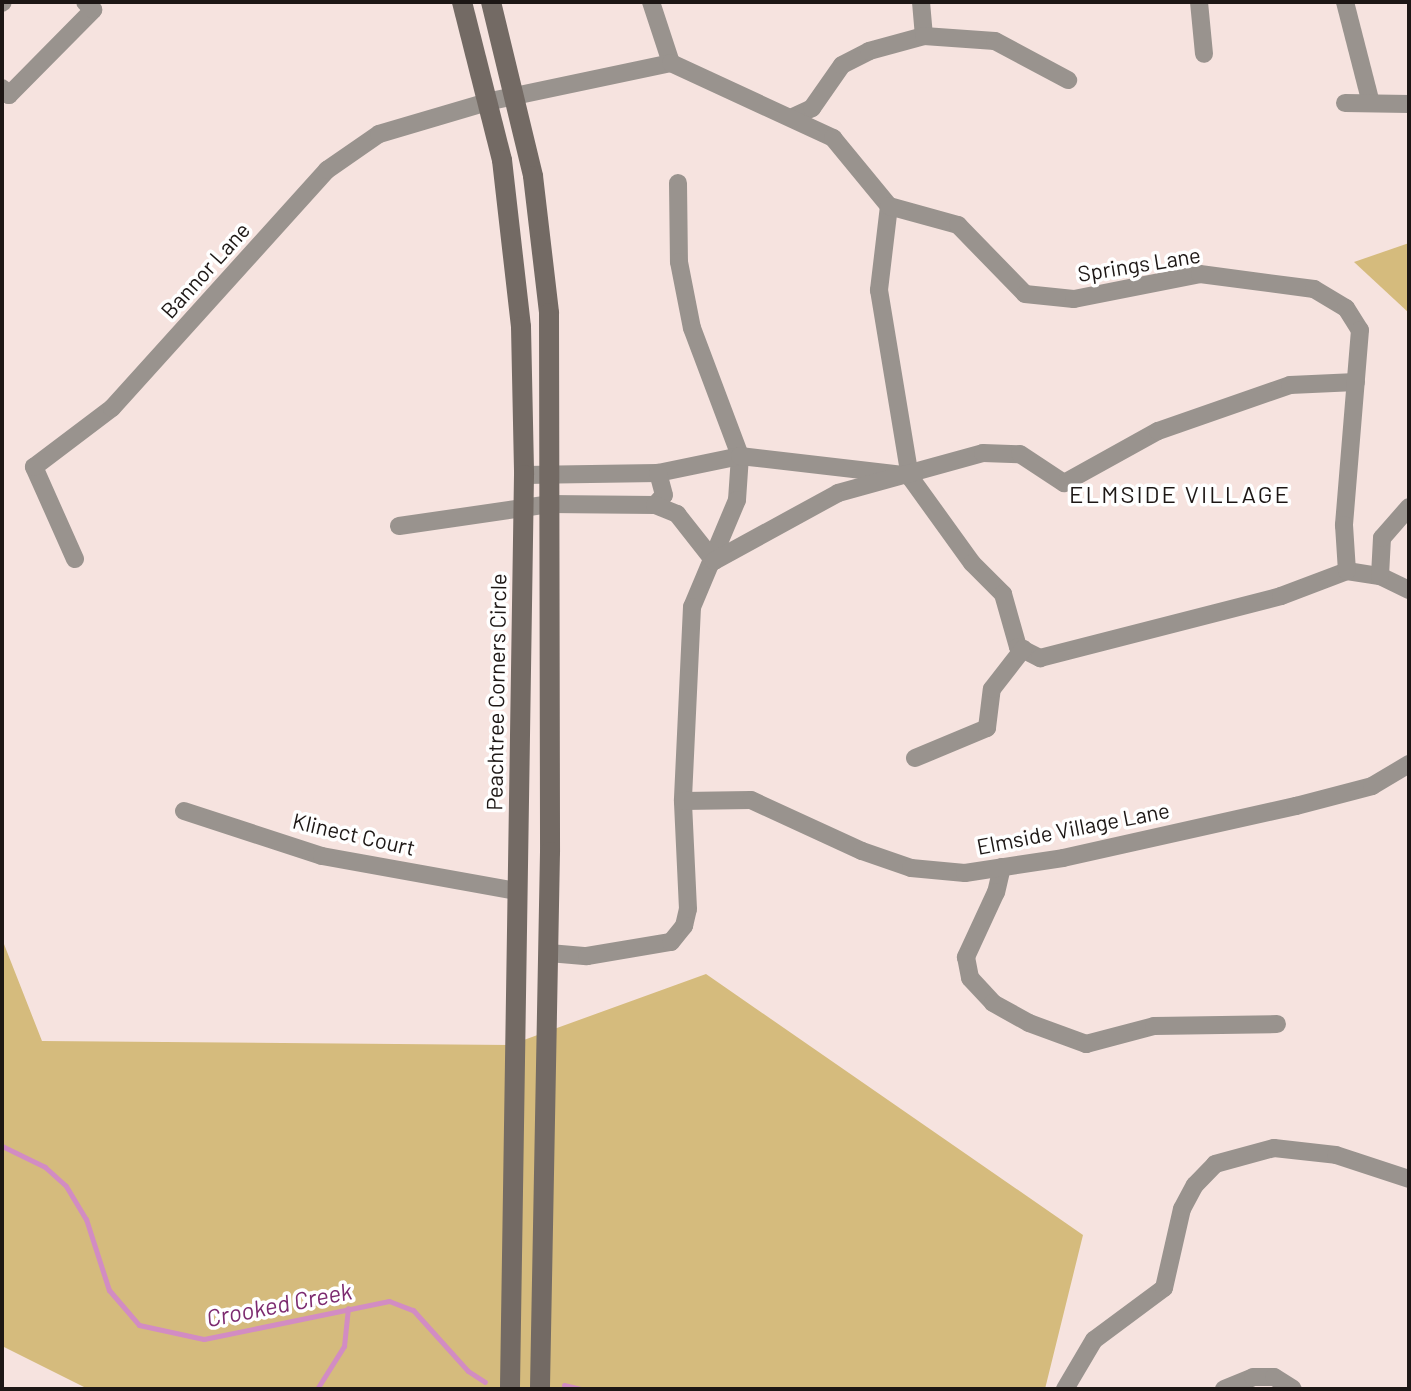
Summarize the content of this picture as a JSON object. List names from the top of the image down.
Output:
{
  "streets": {
    "street": [
      "Springs Lane",
      "Bannor Lane",
      "Peachtree Corners Circle",
      "Elmside Village Lane",
      "Klinect Court"
    ]
  },
  "crossings": [
    ["Bannor Lane", "Peachtree Corners Circle"],
    ["Peachtree Corners Circle", "Klinect Court"]
  ],
  "districts": ["ELMSIDE VILLAGE"],
  "water": ["Crooked Creek"]
}
